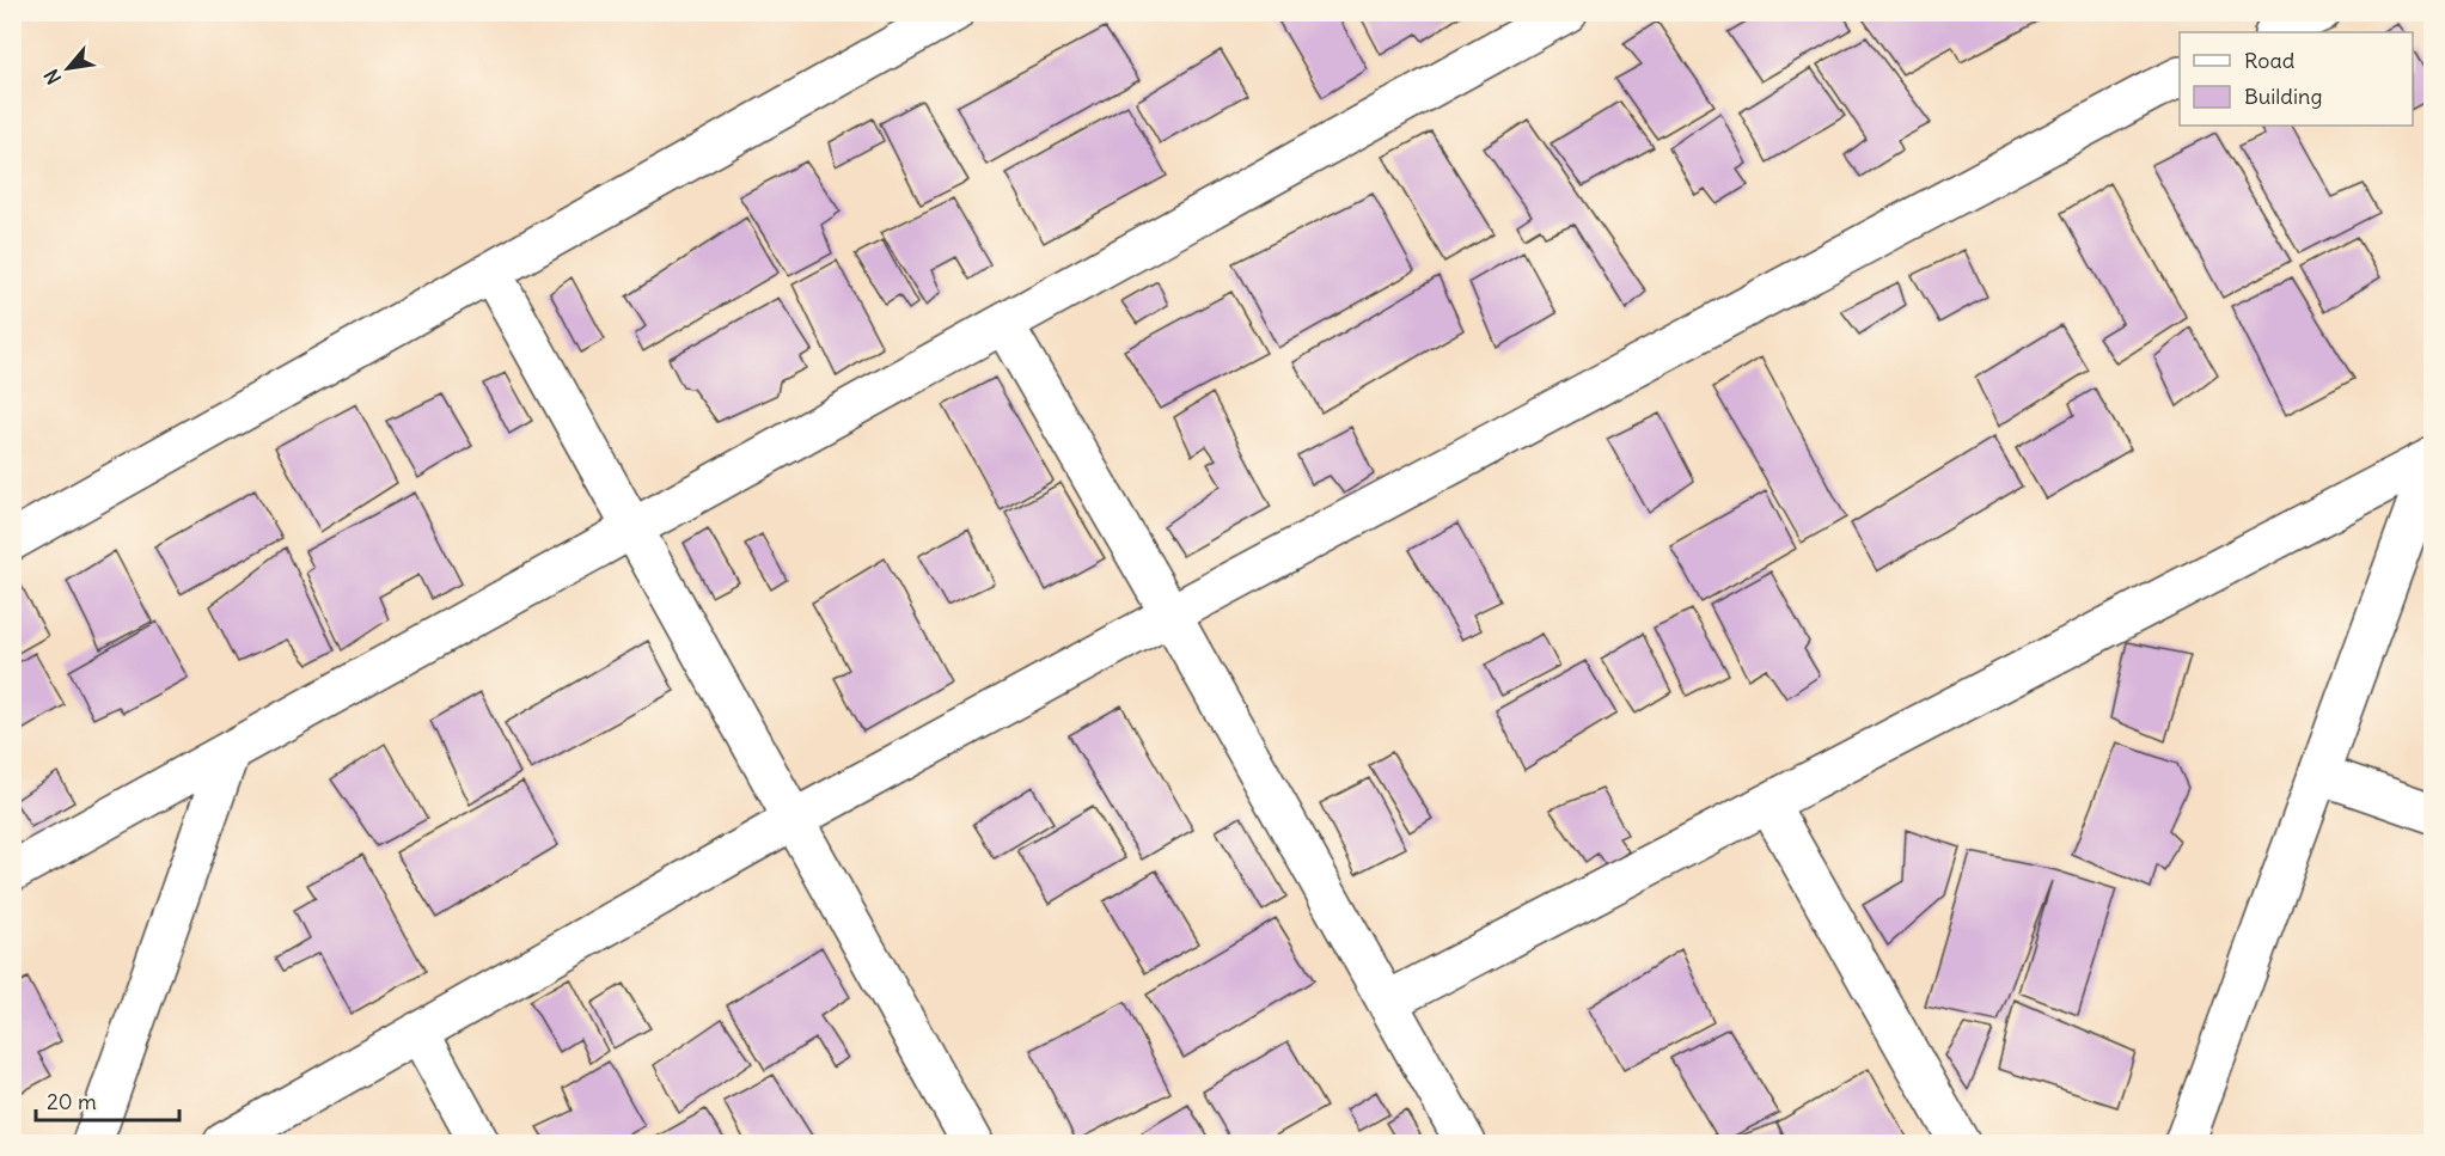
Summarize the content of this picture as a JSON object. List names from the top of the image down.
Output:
{
  "legend": ["Road", "Building"],
  "scale_bar": "20 m",
  "north": "bottom left"
}
